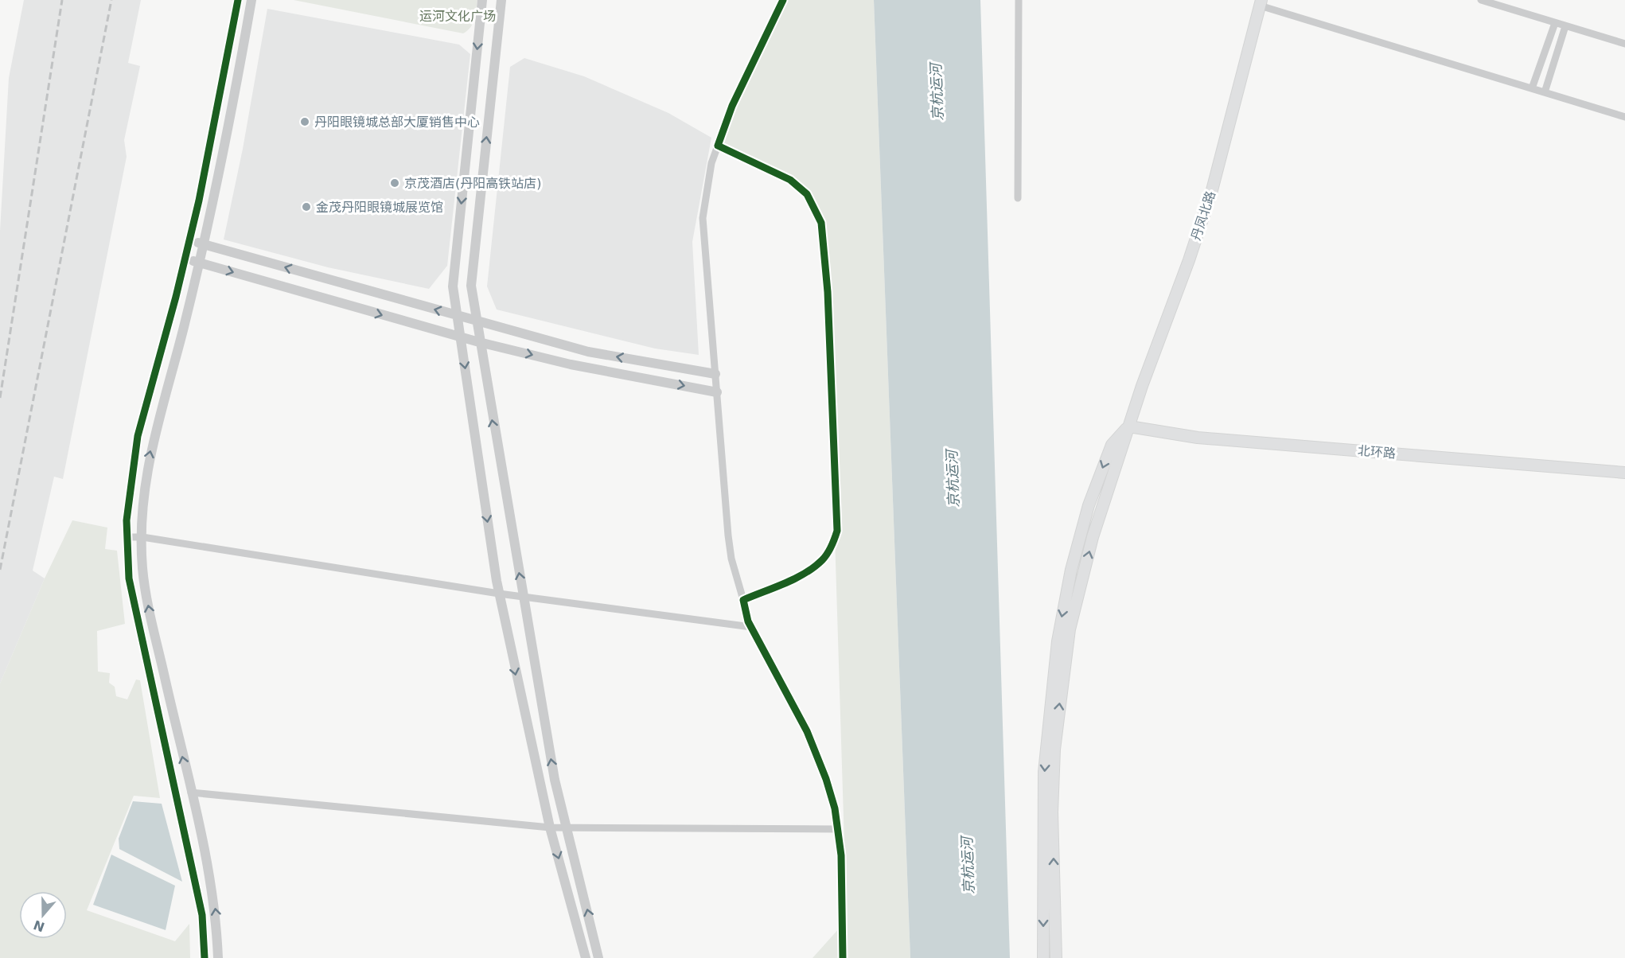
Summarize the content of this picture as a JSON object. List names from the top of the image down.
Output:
{
  "streets": {
    "main road": ["丹凤北路", "北环路"]
  },
  "crossings": [
    ["丹凤北路", "北环路"]
  ],
  "water": ["京杭运河"],
  "parks": ["运河文化广场"],
  "places": ["丹阳眼镜城总部大厦销售中心", "京茂酒店(丹阳高铁站店)", "金茂丹阳眼镜城展览馆"],
  "north": "bottom"
}
